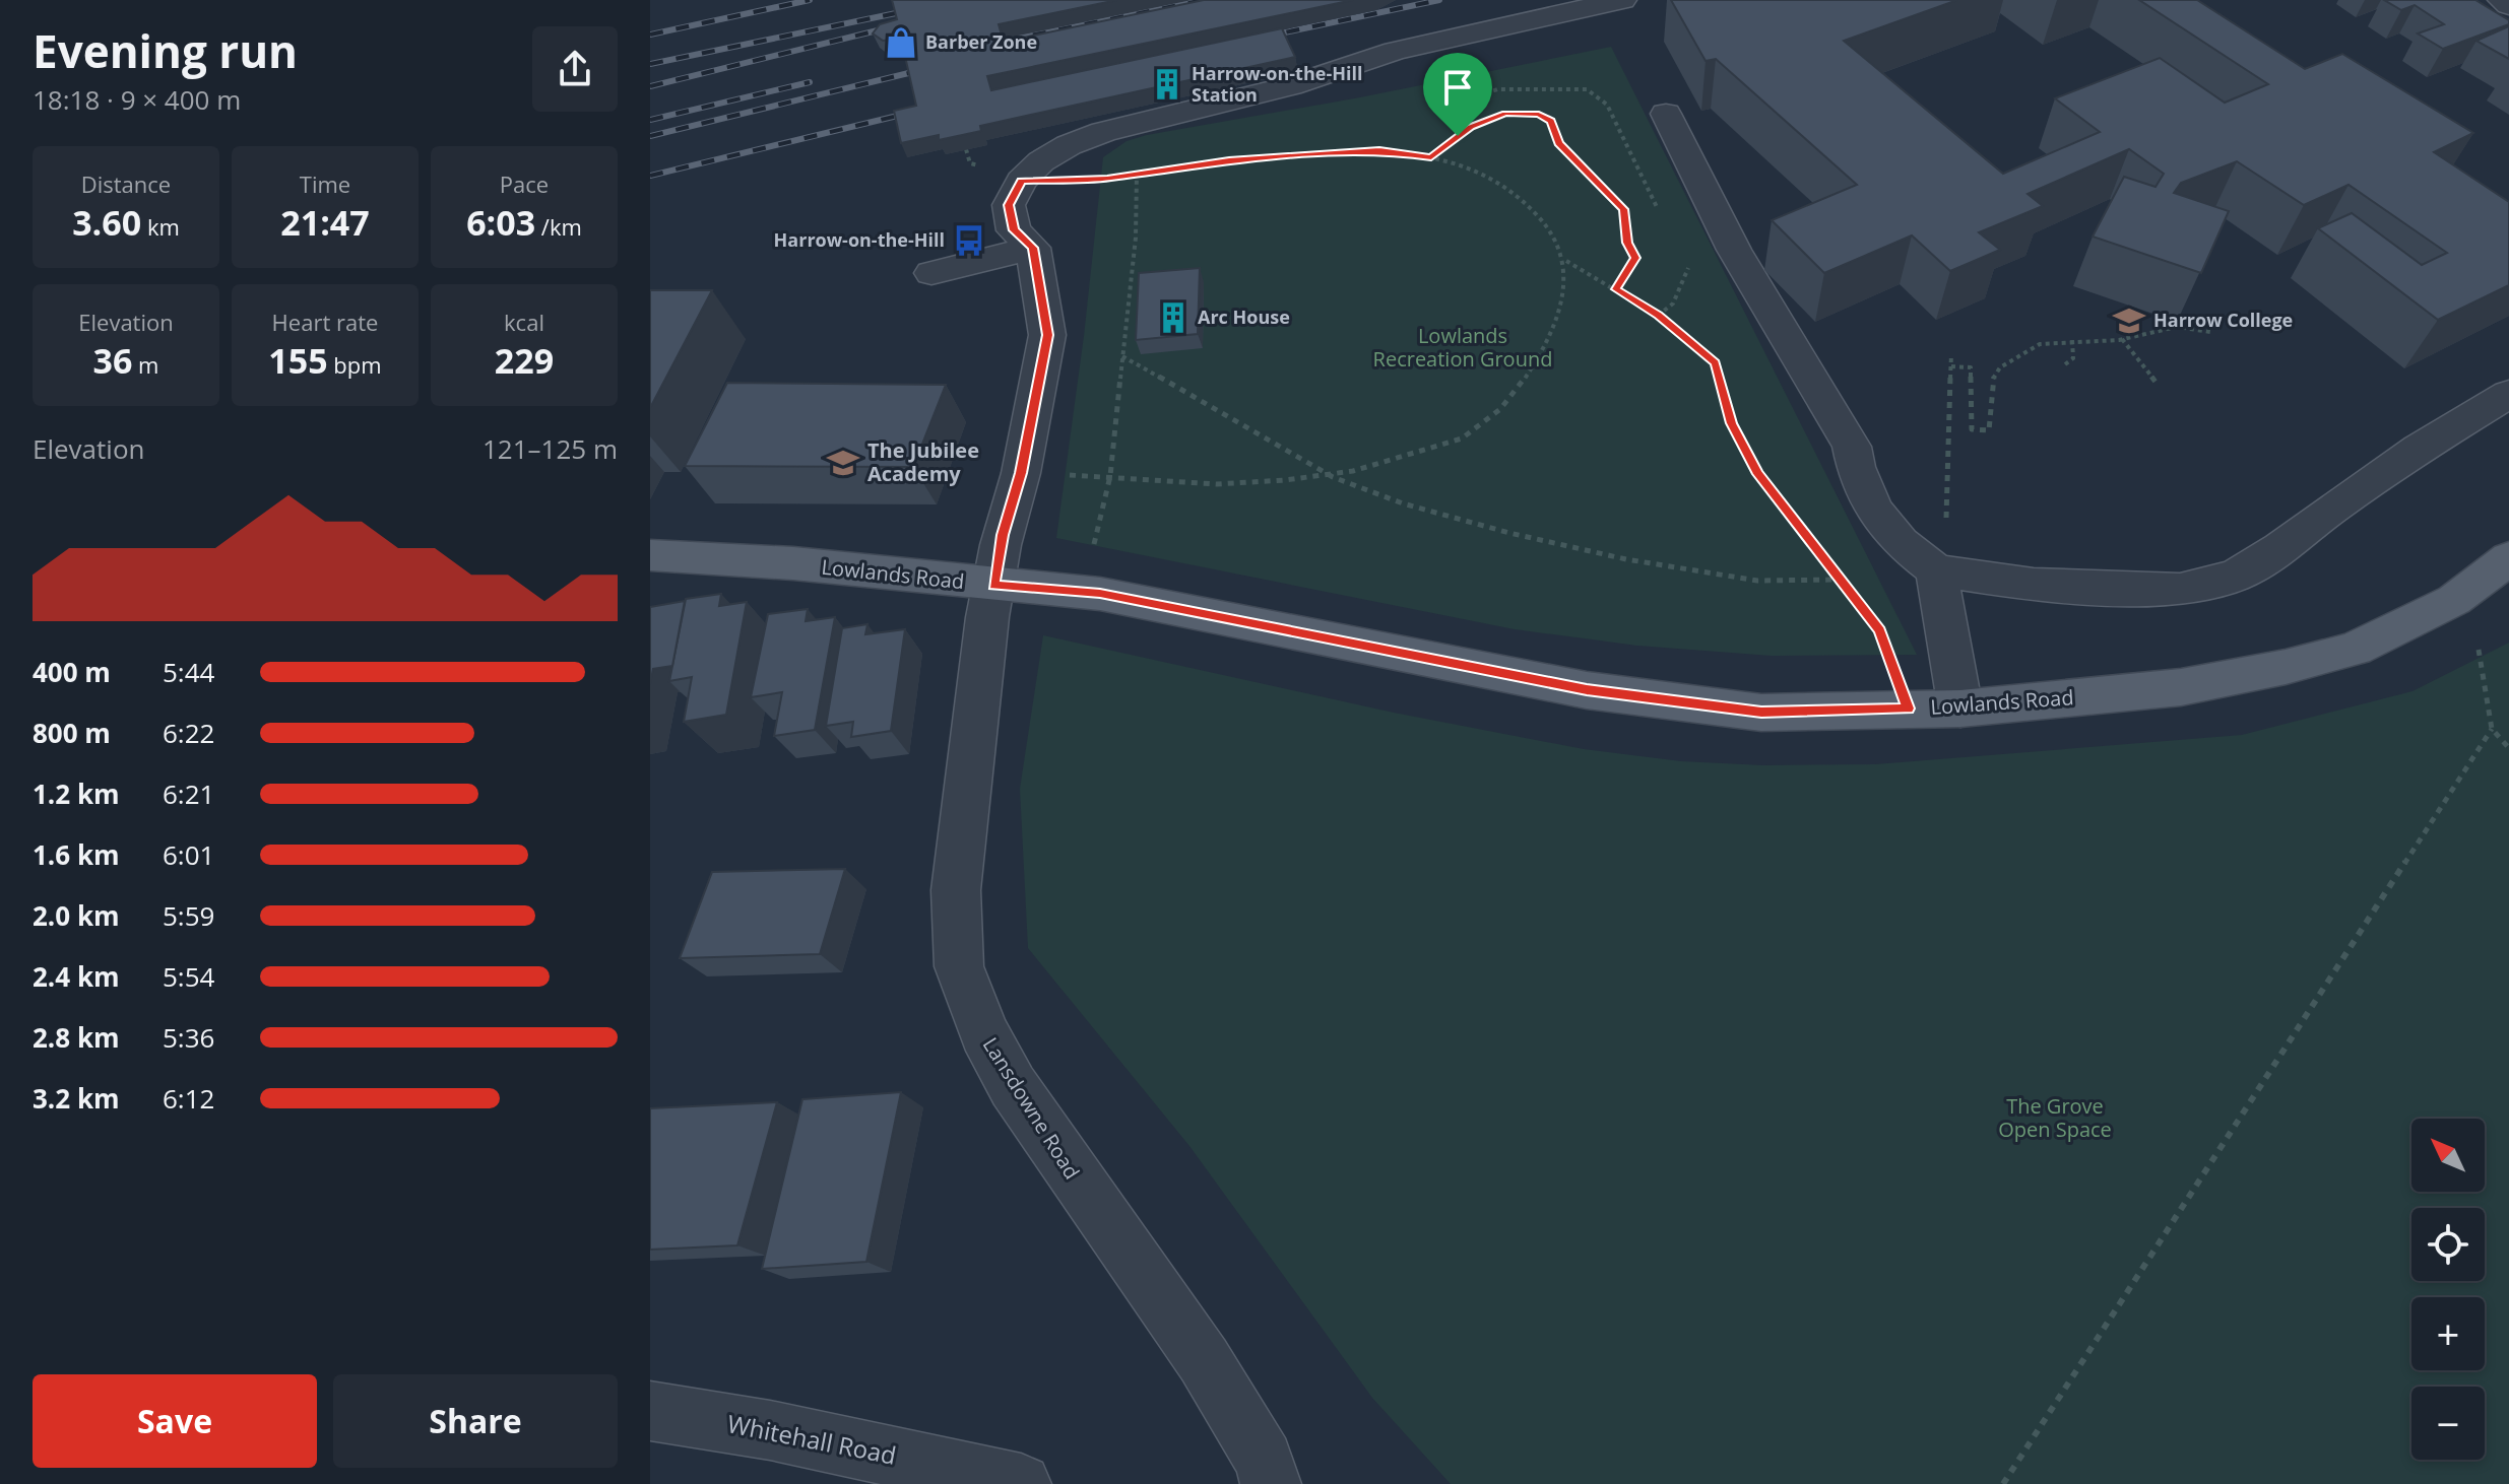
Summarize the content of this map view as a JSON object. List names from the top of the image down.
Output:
{
  "streets": {
    "main road": ["Lowlands Road"],
    "street": ["Lansdowne Road", "Whitehall Road"]
  },
  "crossings": [
    ["Lowlands Road", "Lansdowne Road"]
  ],
  "parks": ["Lowlands Recreation Ground", "The Grove Open Space"],
  "places": {
    "shop": ["Barber Zone"],
    "building": ["Harrow-on-the-Hill Station", "Arc House"],
    "bus stop": ["Harrow-on-the-Hill"],
    "school or university": ["Harrow College", "The Jubilee Academy"]
  },
  "north": "top left",
  "page": {
    "heading": ["Evening run", "18:18 · 9 × 400 m"],
    "stats": [
      ["Distance", "3.60 km"],
      ["Time", "21:47"],
      ["Pace", "6:03 /km"],
      ["Elevation", "36 m"],
      ["Heart rate", "155 bpm"],
      ["kcal", "229"]
    ],
    "chart": ["Elevation", "121–125 m"],
    "list": [
      {
        "name": "400 m",
        "note": "5:44"
      },
      {
        "name": "800 m",
        "note": "6:22"
      },
      {
        "name": "1.2 km",
        "note": "6:21"
      },
      {
        "name": "1.6 km",
        "note": "6:01"
      },
      {
        "name": "2.0 km",
        "note": "5:59"
      },
      {
        "name": "2.4 km",
        "note": "5:54"
      },
      {
        "name": "2.8 km",
        "note": "5:36"
      },
      {
        "name": "3.2 km",
        "note": "6:12"
      }
    ],
    "map_buttons": ["+", "−"],
    "buttons": ["Save", "Share"]
  }
}
